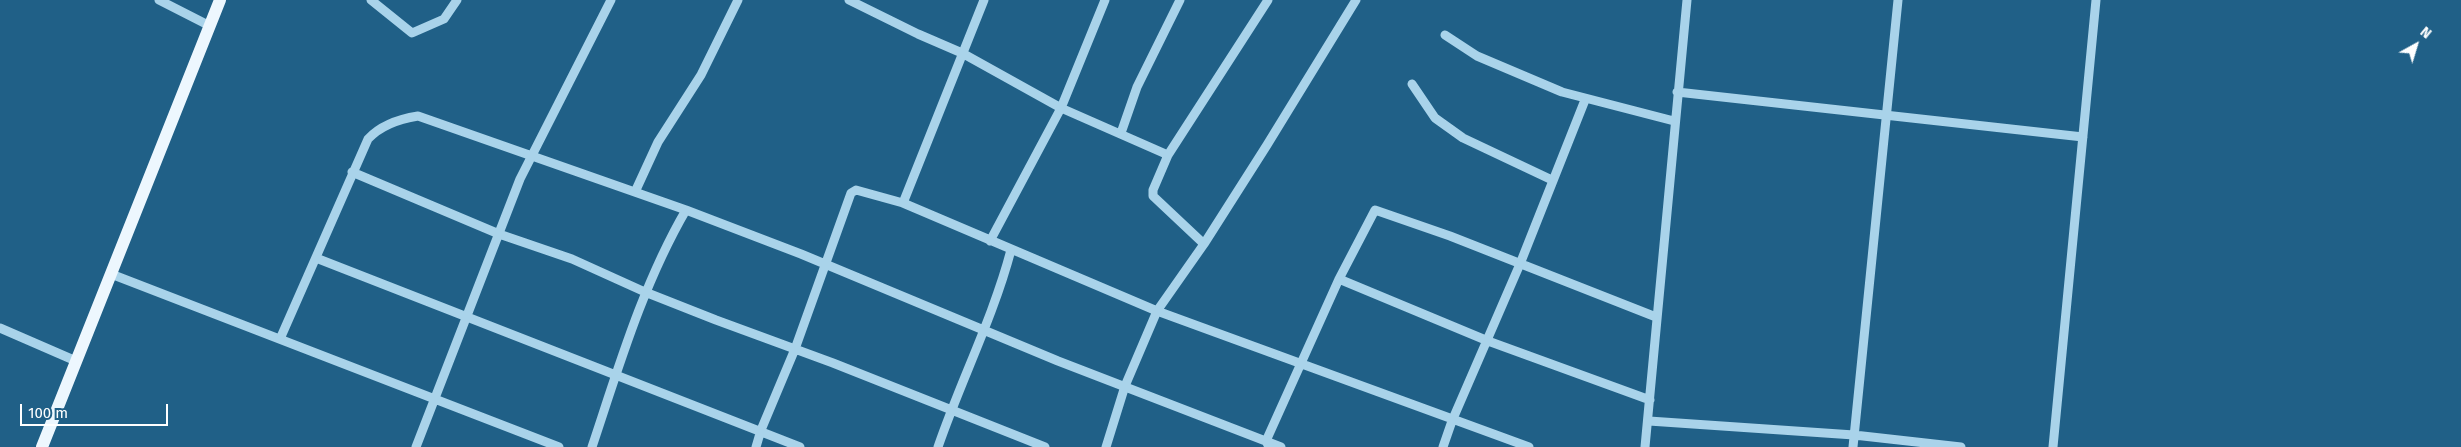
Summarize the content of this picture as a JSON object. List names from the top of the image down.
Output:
{
  "scale_bar": "100 m",
  "north": "top right"
}
